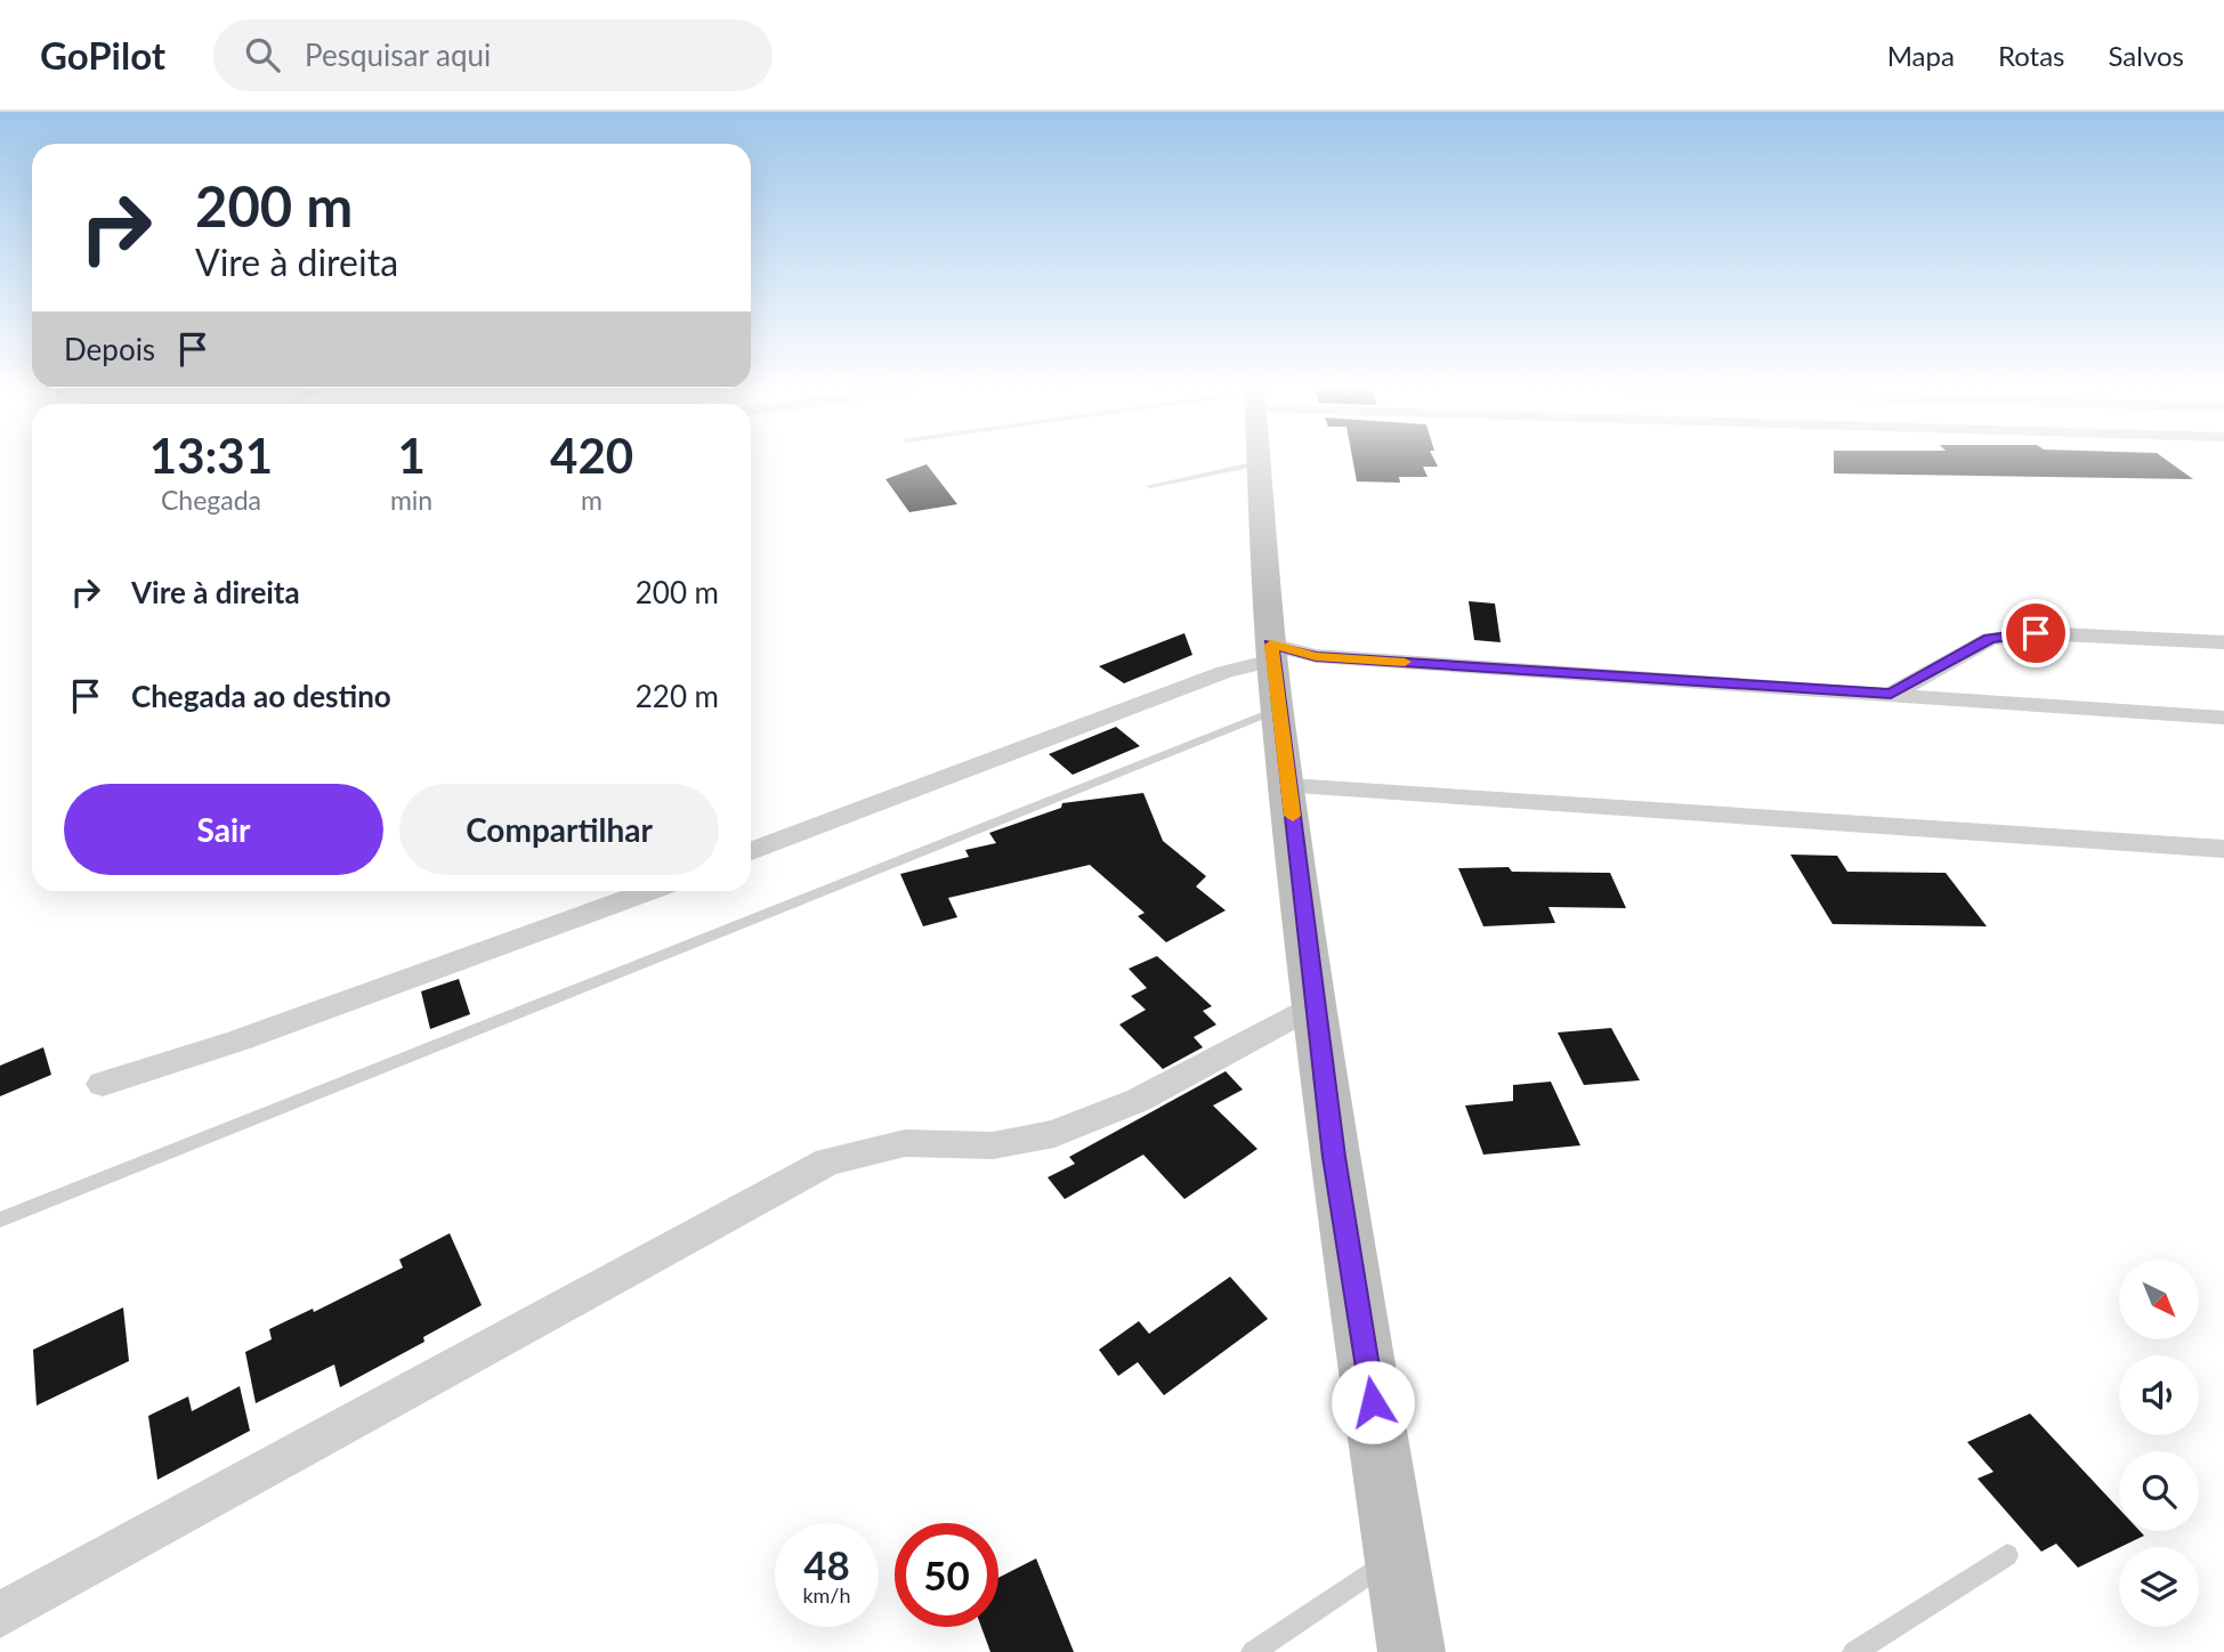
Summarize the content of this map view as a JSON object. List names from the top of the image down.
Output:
{
  "north": "bottom right",
  "page": {
    "header": "GoPilot",
    "search": "Pesquisar aqui",
    "nav": ["Mapa", "Rotas", "Salvos"],
    "turn": ["200 m", "Vire à direita"],
    "then": "Depois",
    "eta": [
      "13:31",
      "Chegada",
      "1",
      "min",
      "420",
      "m"
    ],
    "list": [
      {
        "name": "Vire à direita",
        "value": "200 m"
      },
      {
        "name": "Chegada ao destino",
        "value": "220 m"
      }
    ],
    "buttons": ["Sair", "Compartilhar"],
    "speed": "48 km/h",
    "limit": "50"
  }
}
